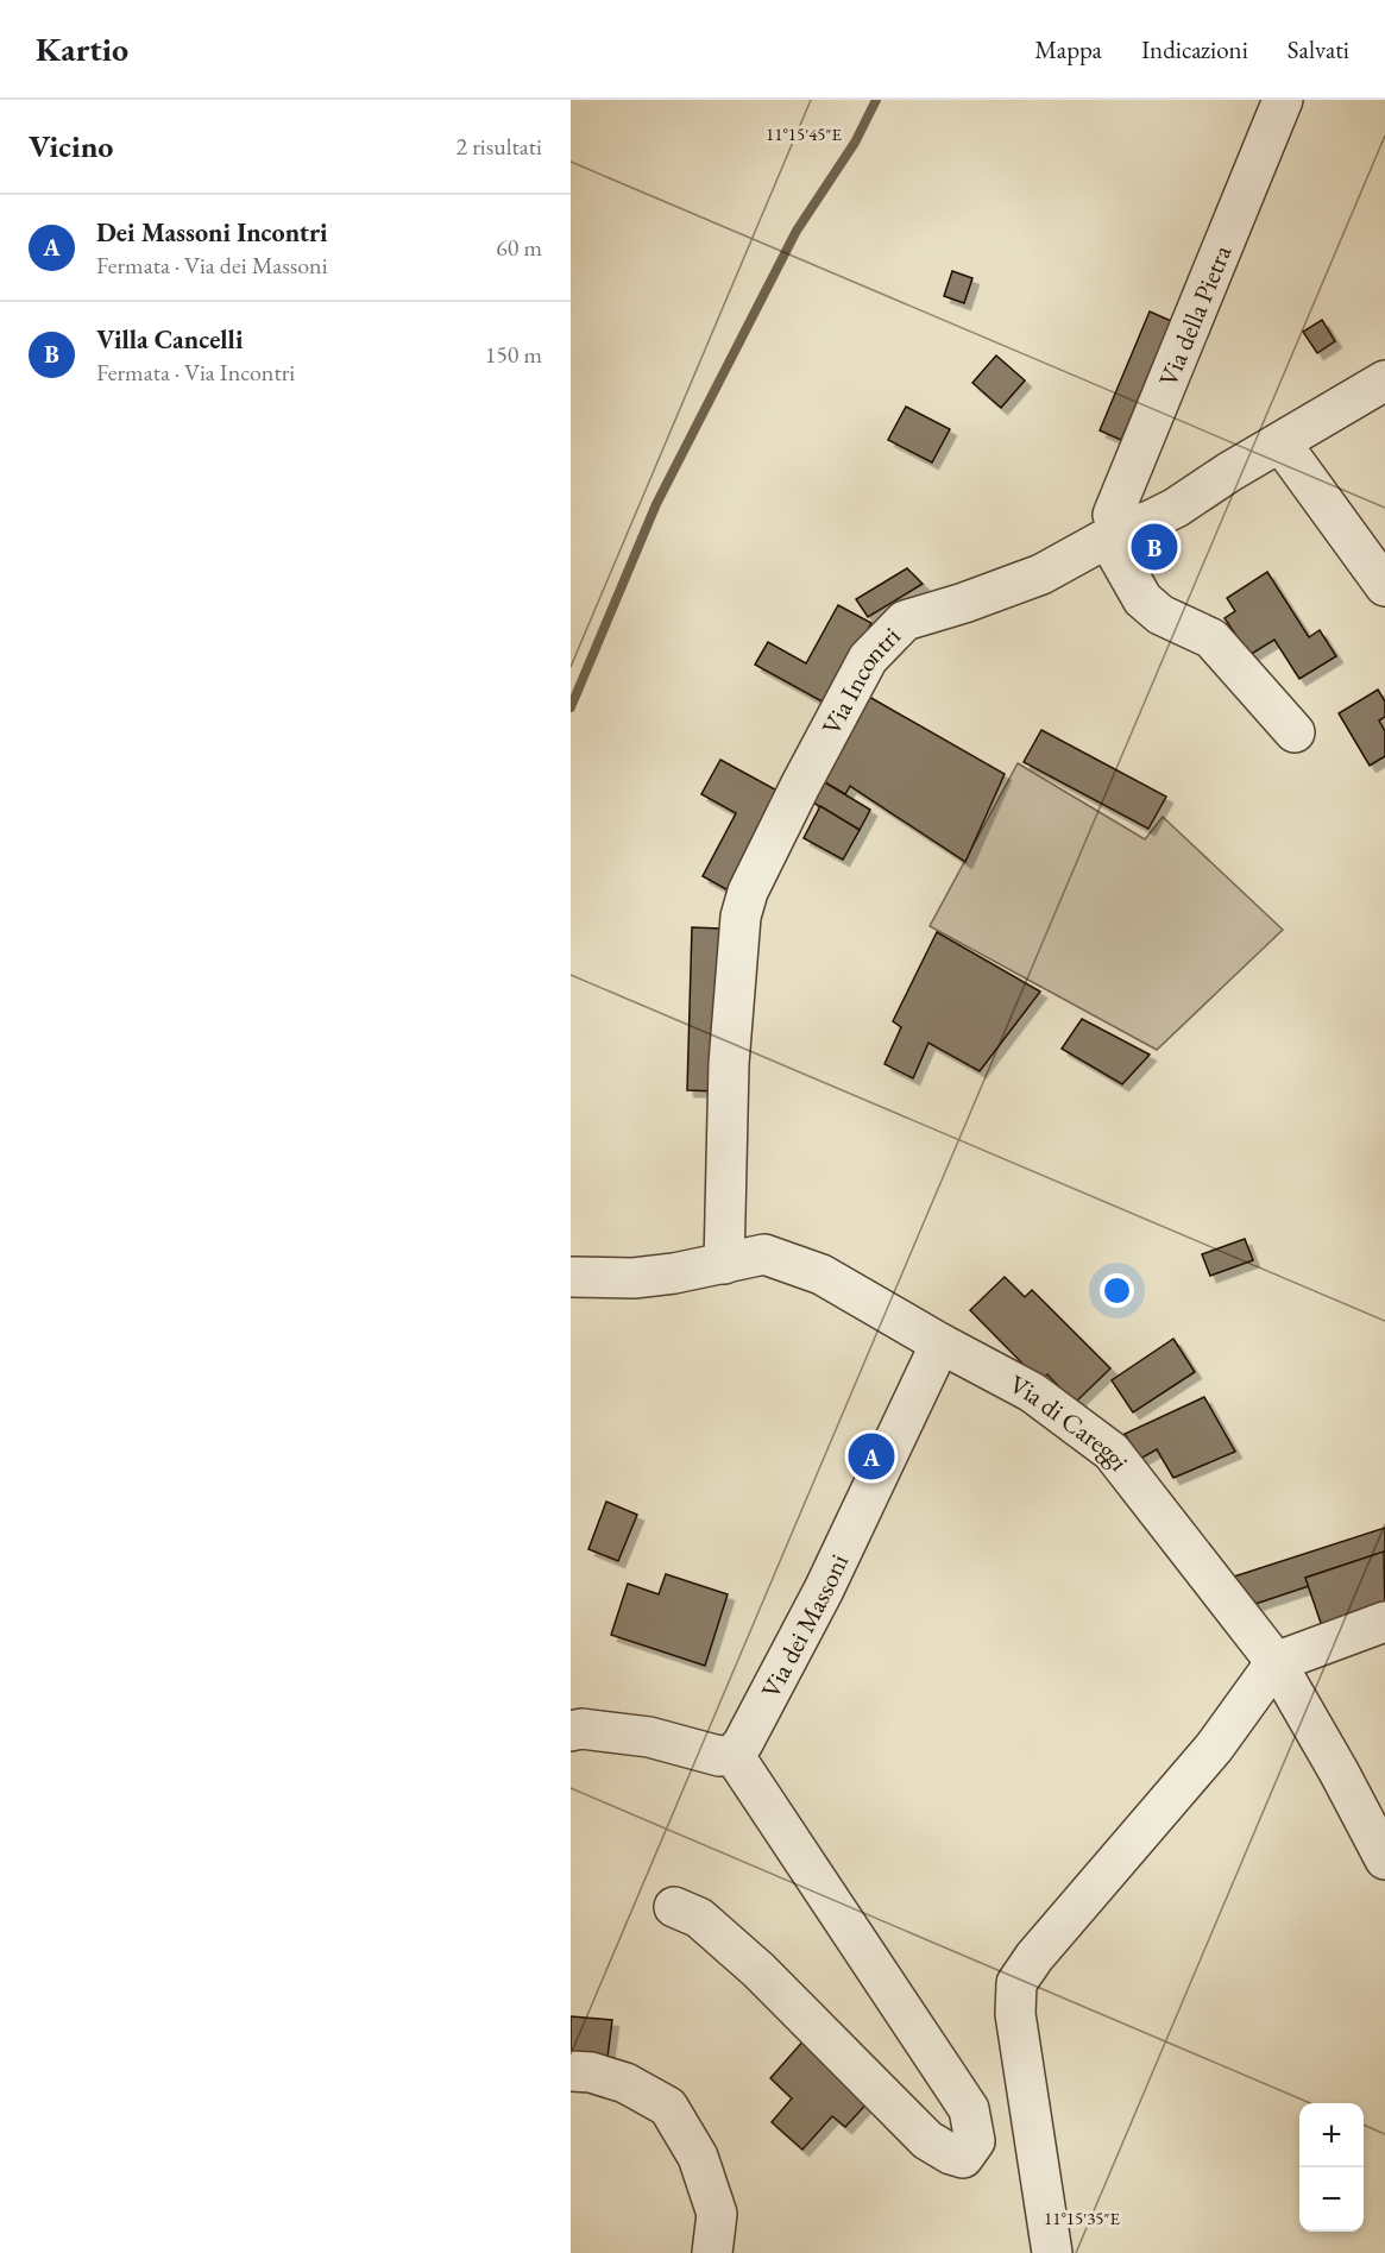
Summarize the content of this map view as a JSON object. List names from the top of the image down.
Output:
{
  "streets": {
    "street": [
      "Via della Pietra",
      "Via Incontri",
      "Via di Careggi",
      "Via dei Massoni"
    ]
  },
  "crossings": [
    ["Via della Pietra", "Via Incontri"],
    ["Via Incontri", "Via di Careggi"],
    ["Via di Careggi", "Via dei Massoni"]
  ],
  "page": {
    "header": "Kartio",
    "nav": ["Mappa", "Indicazioni", "Salvati"],
    "heading": ["Vicino", "2 risultati"],
    "list": [
      {
        "mark": "A",
        "name": "Dei Massoni Incontri",
        "note": "Fermata · Via dei Massoni",
        "value": "60 m"
      },
      {
        "mark": "B",
        "name": "Villa Cancelli",
        "note": "Fermata · Via Incontri",
        "value": "150 m"
      }
    ],
    "pins": ["B", "A"],
    "map_buttons": ["+", "−"]
  },
  "coordinates": ["11°15'45\"E", "11°15'35\"E"]
}
